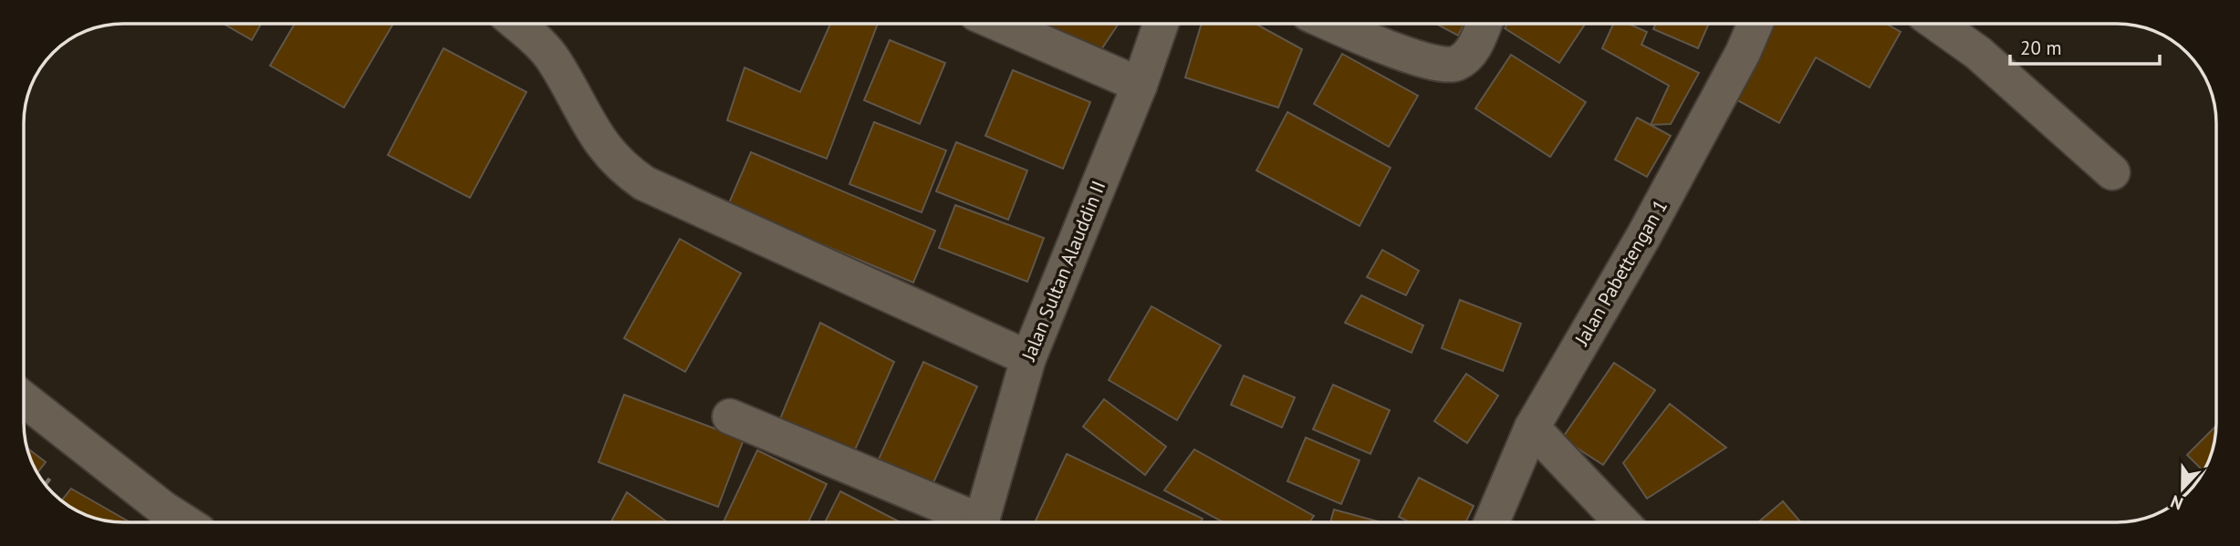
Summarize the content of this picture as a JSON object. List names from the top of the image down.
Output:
{
  "streets": {
    "street": ["Jalan Sultan Alauddin II", "Jalan Pabettengan 1"]
  },
  "scale_bar": "20 m",
  "north": "bottom"
}
